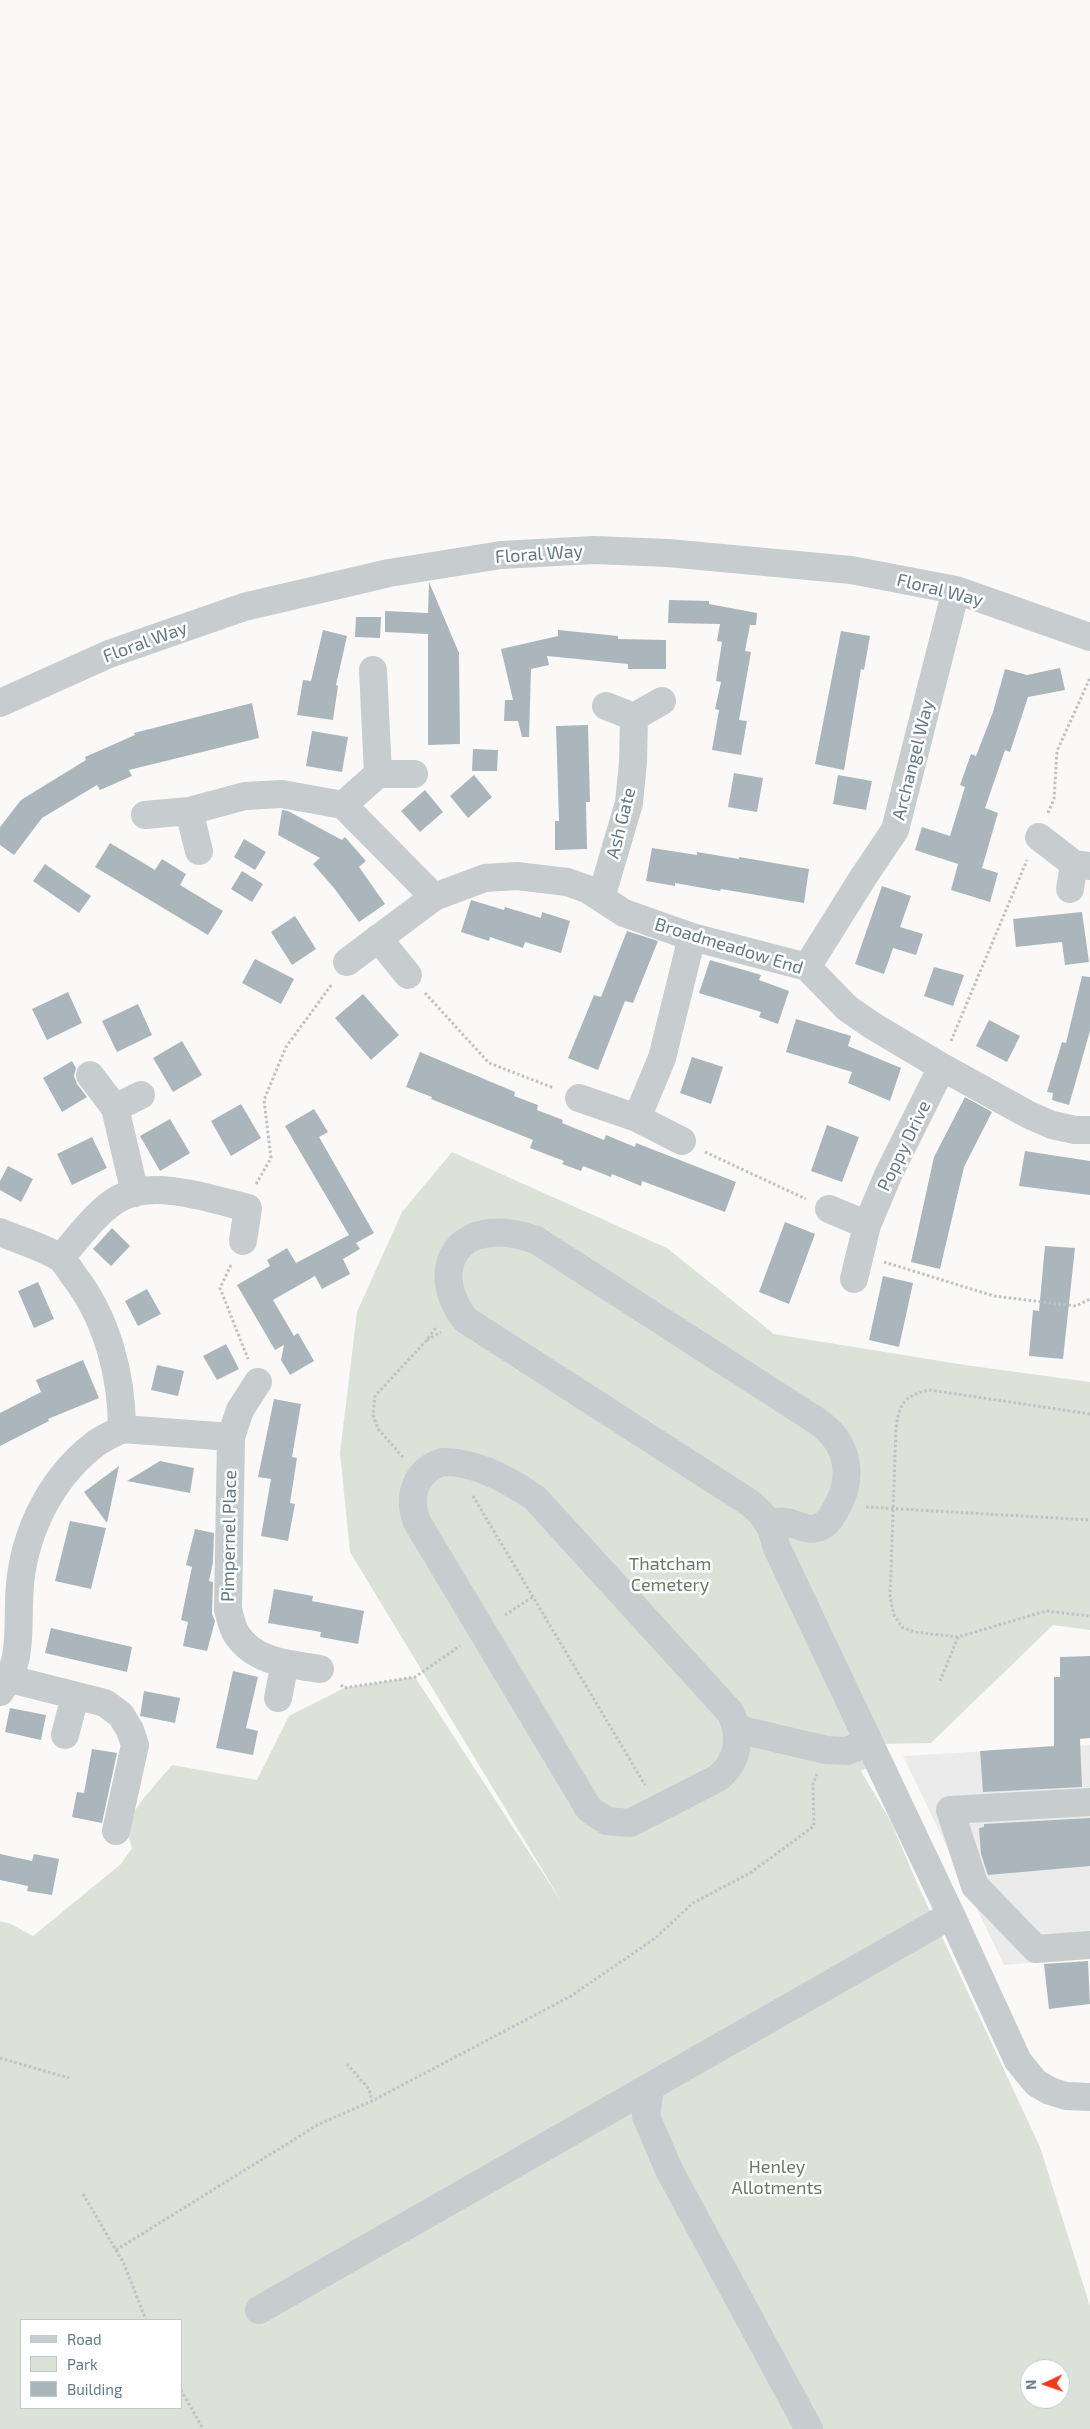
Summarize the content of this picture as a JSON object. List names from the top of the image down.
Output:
{
  "streets": {
    "street": [
      "Floral Way",
      "Archangel Way",
      "Ash Gate",
      "Broadmeadow End",
      "Poppy Drive",
      "Pimpernel Place"
    ]
  },
  "crossings": [
    ["Floral Way", "Archangel Way"],
    ["Archangel Way", "Broadmeadow End"],
    ["Ash Gate", "Broadmeadow End"],
    ["Broadmeadow End", "Poppy Drive"]
  ],
  "parks": ["Thatcham Cemetery", "Henley Allotments"],
  "legend": ["Road", "Park", "Building"],
  "north": "left"
}
